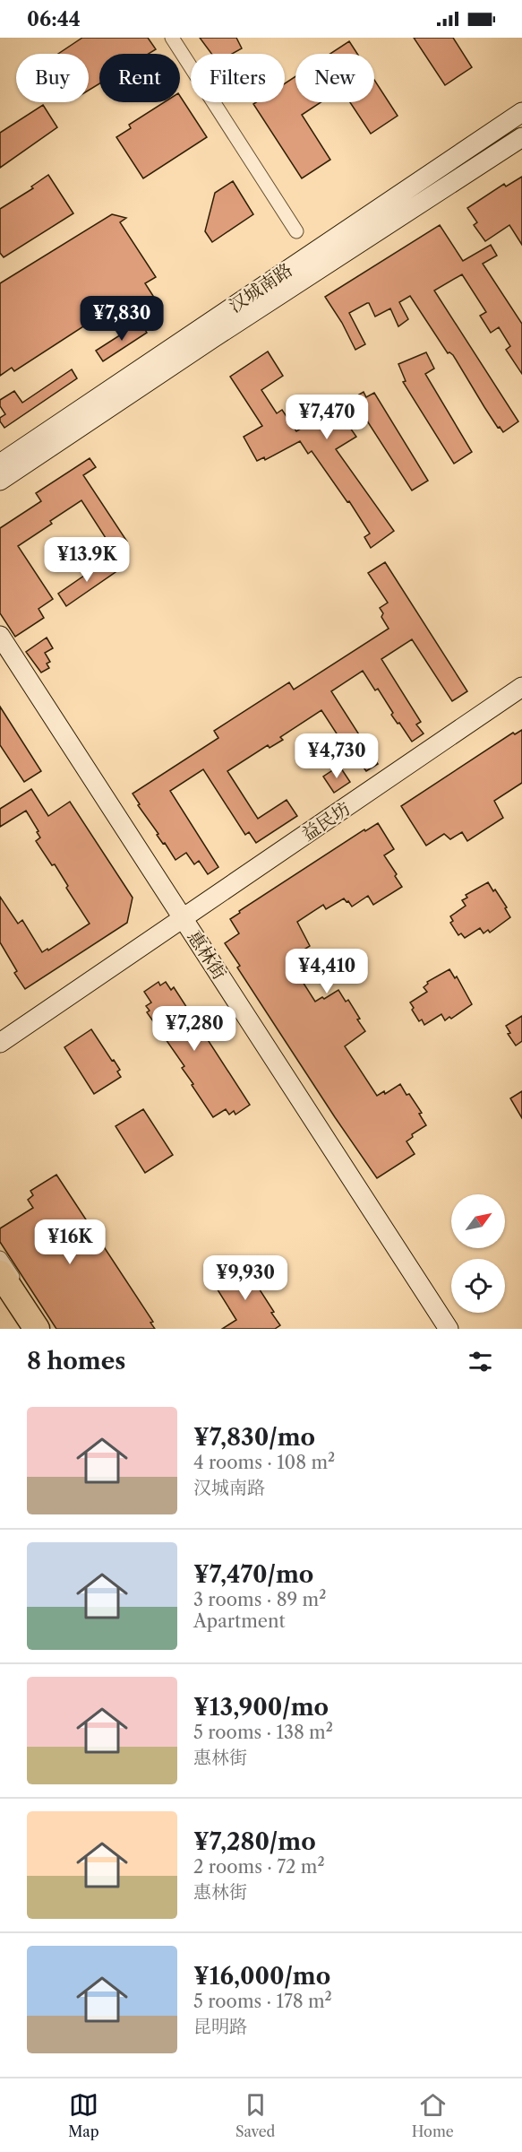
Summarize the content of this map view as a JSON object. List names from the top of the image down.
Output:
{
  "streets": {
    "street": ["汉城南路", "益民坊", "惠林街"]
  },
  "crossings": [
    ["益民坊", "惠林街"]
  ],
  "north": "top right",
  "page": {
    "status": "06:44",
    "chip": [
      "Buy",
      "Rent",
      "Filters",
      "New"
    ],
    "price": [
      "¥7,830",
      "¥7,470",
      "¥13.9K",
      "¥4,730",
      "¥4,410",
      "¥7,280",
      "¥16K",
      "¥9,930"
    ],
    "heading": "8 homes",
    "list": [
      {
        "name": "¥7,830/mo",
        "note": "4 rooms · 108 m² · 汉城南路"
      },
      {
        "name": "¥7,470/mo",
        "note": "3 rooms · 89 m² · Apartment"
      },
      {
        "name": "¥13,900/mo",
        "note": "5 rooms · 138 m² · 惠林街"
      },
      {
        "name": "¥7,280/mo",
        "note": "2 rooms · 72 m² · 惠林街"
      },
      {
        "name": "¥16,000/mo",
        "note": "5 rooms · 178 m² · 昆明路"
      }
    ],
    "tabs": ["Map", "Saved", "Home"]
  }
}
